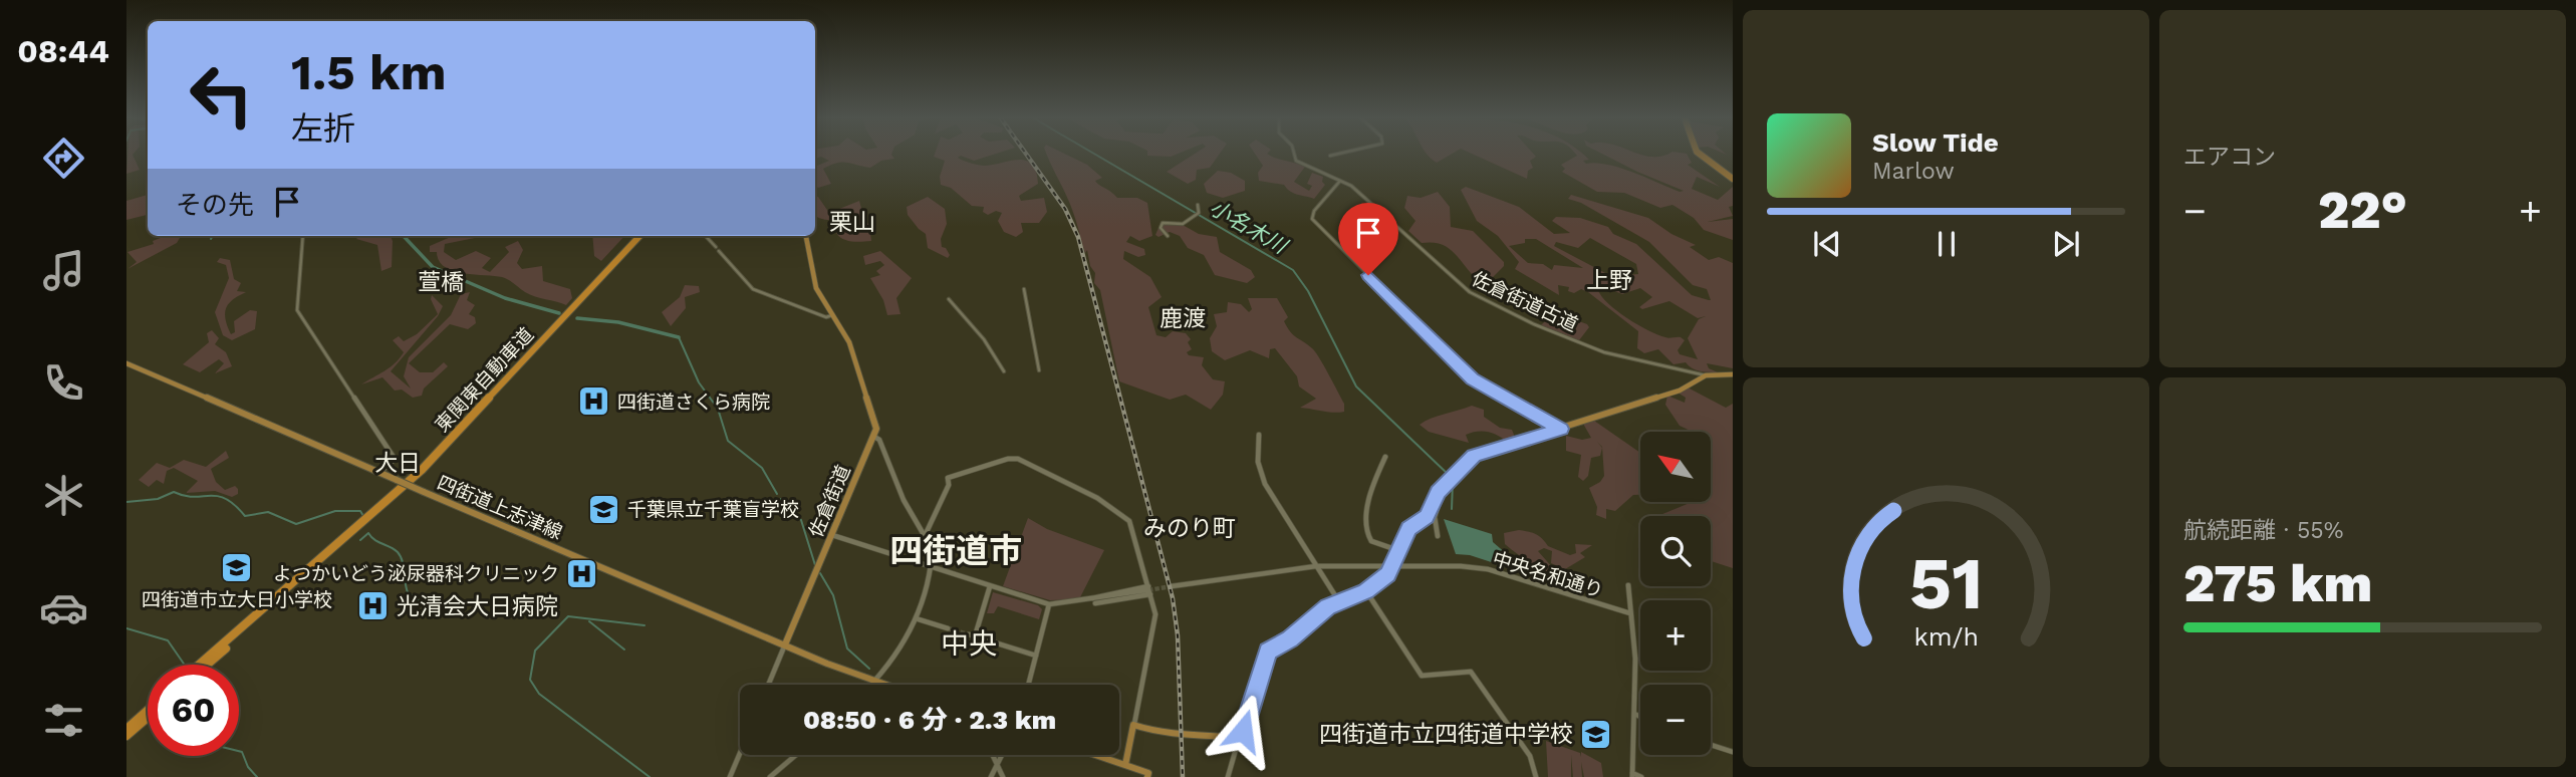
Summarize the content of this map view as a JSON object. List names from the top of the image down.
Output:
{
  "streets": {
    "highway": ["東関東自動車道"],
    "main road": ["佐倉街道", "四街道上志津線"],
    "street": ["佐倉街道古道", "中央名和通り"]
  },
  "crossings": [
    ["佐倉街道", "四街道上志津線"]
  ],
  "districts": [
    "栗山",
    "上野",
    "萱橋",
    "鹿渡",
    "大日",
    "みのり町",
    "四街道市",
    "中央"
  ],
  "water": ["小名木川"],
  "places": {
    "hospital": ["四街道さくら病院", "よつかいどう泌尿器科クリニック", "光清会大日病院"],
    "school or university": ["千葉県立千葉盲学校", "四街道市立大日小学校", "四街道市立四街道中学校"]
  },
  "north": "top left",
  "page": {
    "tabs": "08:44",
    "tile": [
      "エアコン",
      ["航続距離 · 55%", "275 km"]
    ],
    "turn": ["1.5 km", "左折"],
    "song": ["Slow Tide", "Marlow"],
    "then": "その先",
    "heat": ["−", "22°", "+"],
    "map_buttons": ["+", "−"],
    "limit": "60",
    "trip": "08:50 · 6 分 · 2.3 km",
    "gauge": ["51", "km/h"]
  }
}
